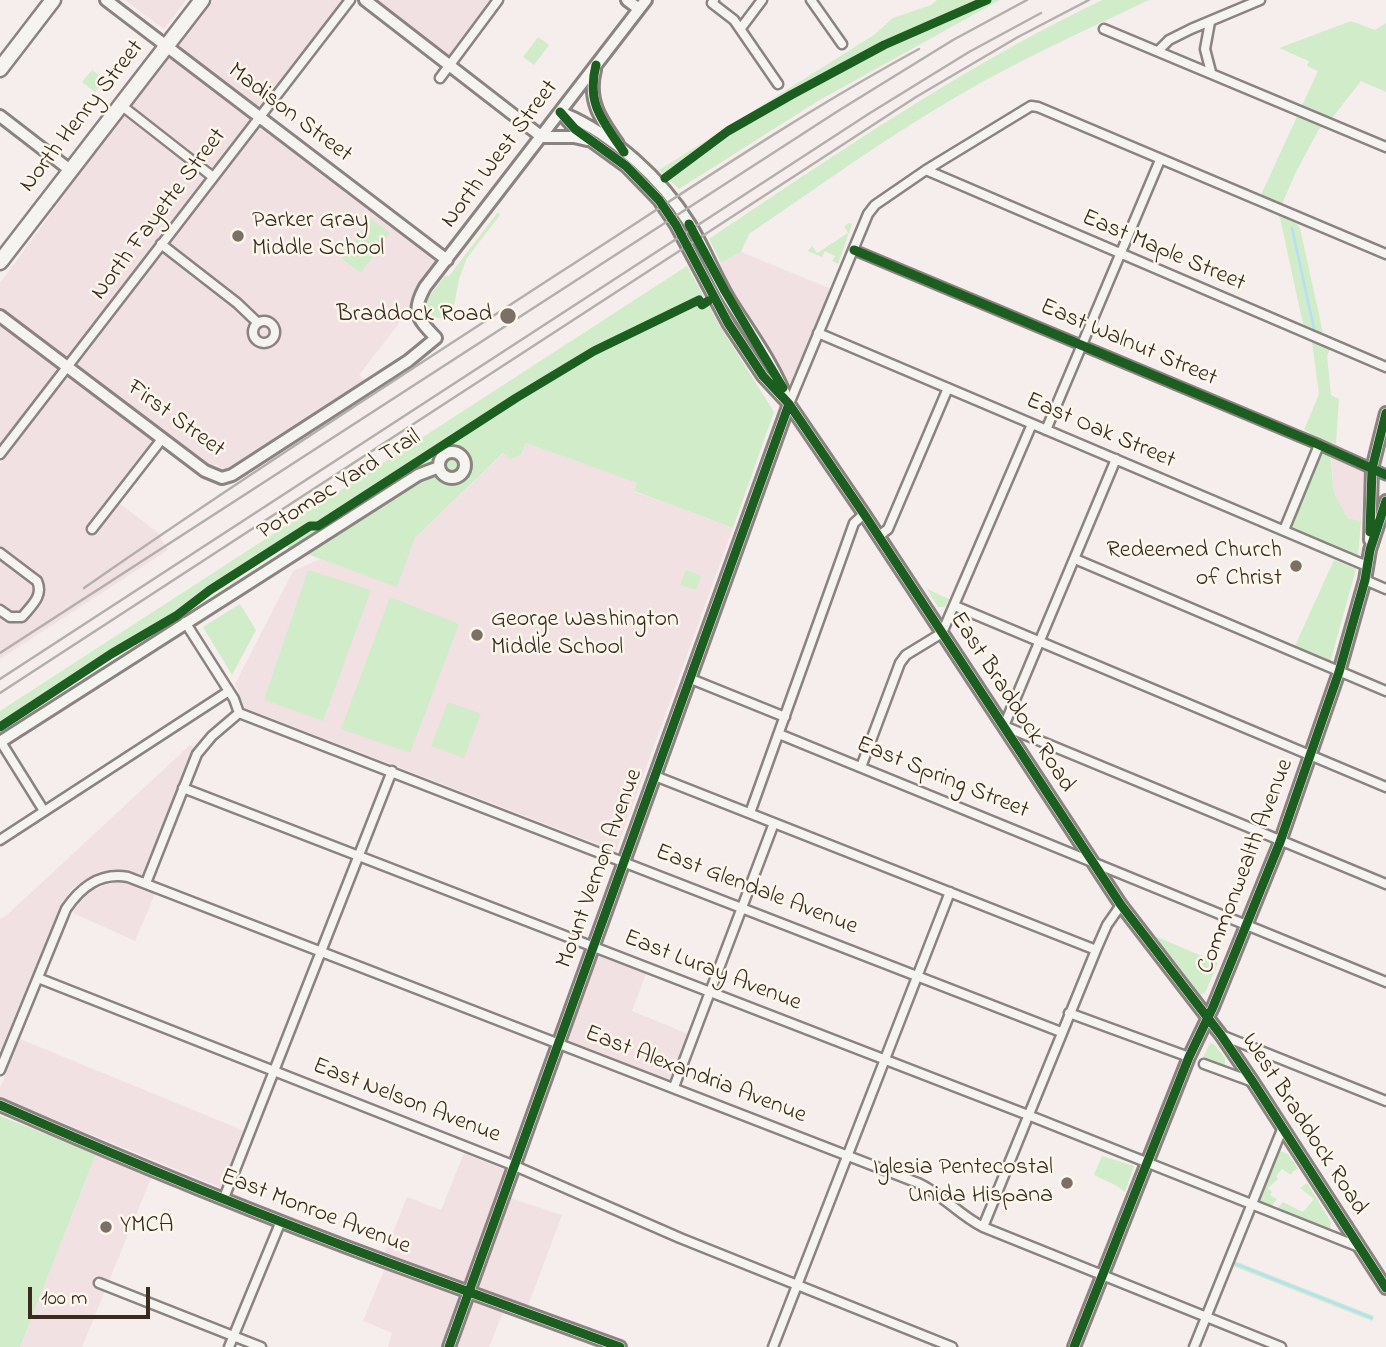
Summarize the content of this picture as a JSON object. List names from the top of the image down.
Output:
{
  "streets": {
    "highway": ["North Henry Street"],
    "street": [
      "Madison Street",
      "North West Street",
      "North Fayette Street",
      "East Maple Street",
      "East Walnut Street",
      "First Street",
      "East Oak Street",
      "East Braddock Road",
      "East Spring Street",
      "Commonwealth Avenue",
      "Mount Vernon Avenue",
      "East Glendale Avenue",
      "East Luray Avenue",
      "East Alexandria Avenue",
      "East Nelson Avenue",
      "West Braddock Road",
      "East Monroe Avenue"
    ],
    "cycle path": ["Potomac Yard Trail"]
  },
  "crossings": [
    ["Madison Street", "North Henry Street"],
    ["Madison Street", "North West Street"],
    ["Madison Street", "North Fayette Street"],
    ["North West Street", "First Street"],
    ["North West Street", "East Braddock Road"],
    ["North Fayette Street", "First Street"],
    ["East Maple Street", "Mount Vernon Avenue"],
    ["East Walnut Street", "Commonwealth Avenue"],
    ["East Walnut Street", "Mount Vernon Avenue"],
    ["East Oak Street", "Commonwealth Avenue"],
    ["East Oak Street", "Mount Vernon Avenue"],
    ["East Braddock Road", "East Spring Street"],
    ["East Braddock Road", "Commonwealth Avenue"],
    ["East Braddock Road", "Mount Vernon Avenue"],
    ["East Braddock Road", "West Braddock Road"],
    ["East Spring Street", "Commonwealth Avenue"],
    ["Commonwealth Avenue", "East Luray Avenue"],
    ["Commonwealth Avenue", "East Alexandria Avenue"],
    ["Commonwealth Avenue", "West Braddock Road"],
    ["Mount Vernon Avenue", "East Glendale Avenue"],
    ["Mount Vernon Avenue", "East Luray Avenue"],
    ["Mount Vernon Avenue", "East Alexandria Avenue"],
    ["Mount Vernon Avenue", "East Nelson Avenue"],
    ["Mount Vernon Avenue", "East Monroe Avenue"],
    ["East Luray Avenue", "West Braddock Road"],
    ["East Alexandria Avenue", "East Nelson Avenue"]
  ],
  "places": [
    "Parker Gray Middle School",
    "Braddock Road",
    "Redeemed Church of Christ",
    "George Washington Middle School",
    "Iglesia Pentecostal Unida Hispana",
    "YMCA"
  ],
  "scale_bar": "100 m"
}
